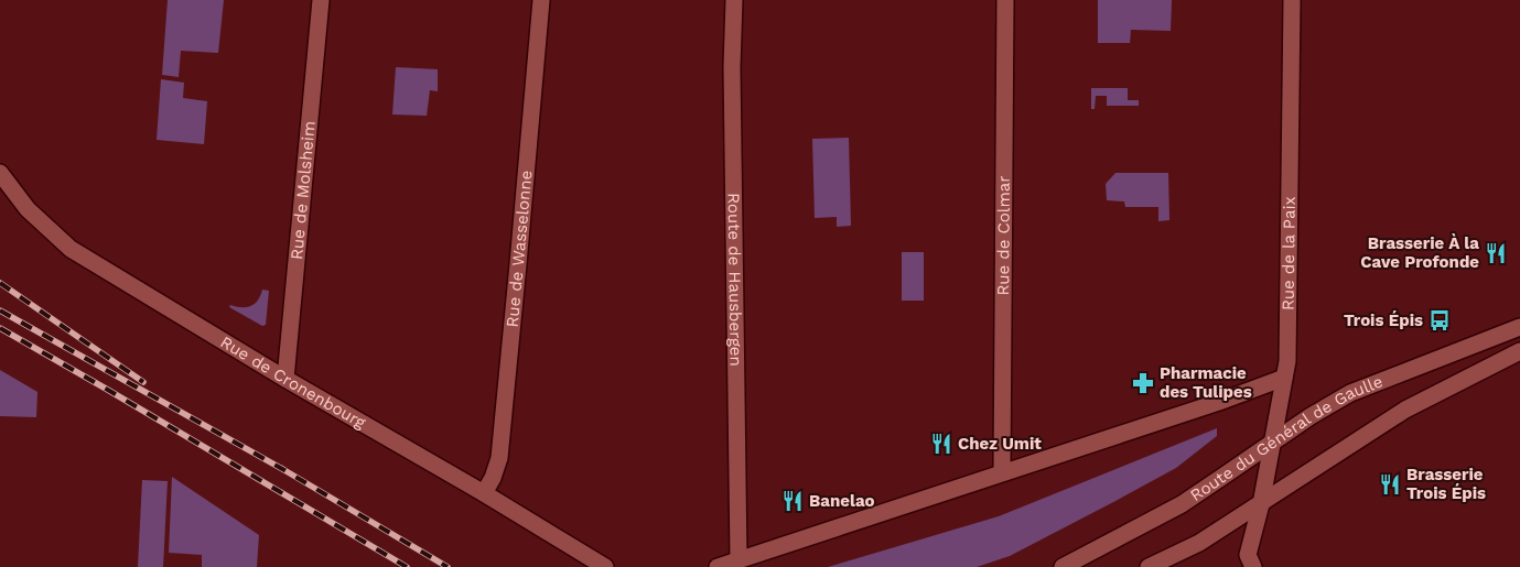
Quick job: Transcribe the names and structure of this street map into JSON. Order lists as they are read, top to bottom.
{
  "streets": {
    "street": [
      "Rue de Molsheim",
      "Rue de Colmar",
      "Rue de Wasselonne",
      "Rue de la Paix",
      "Route de Hausbergen",
      "Rue de Cronenbourg",
      "Route du Général de Gaulle"
    ]
  },
  "crossings": [
    ["Rue de Molsheim", "Rue de Cronenbourg"],
    ["Rue de Wasselonne", "Rue de Cronenbourg"],
    ["Rue de la Paix", "Route du Général de Gaulle"]
  ],
  "places": {
    "restaurant": [
      "Brasserie À la Cave Profonde",
      "Chez Umit",
      "Brasserie Trois Épis",
      "Banelao"
    ],
    "bus stop": ["Trois Épis"],
    "pharmacy": ["Pharmacie des Tulipes"]
  }
}
